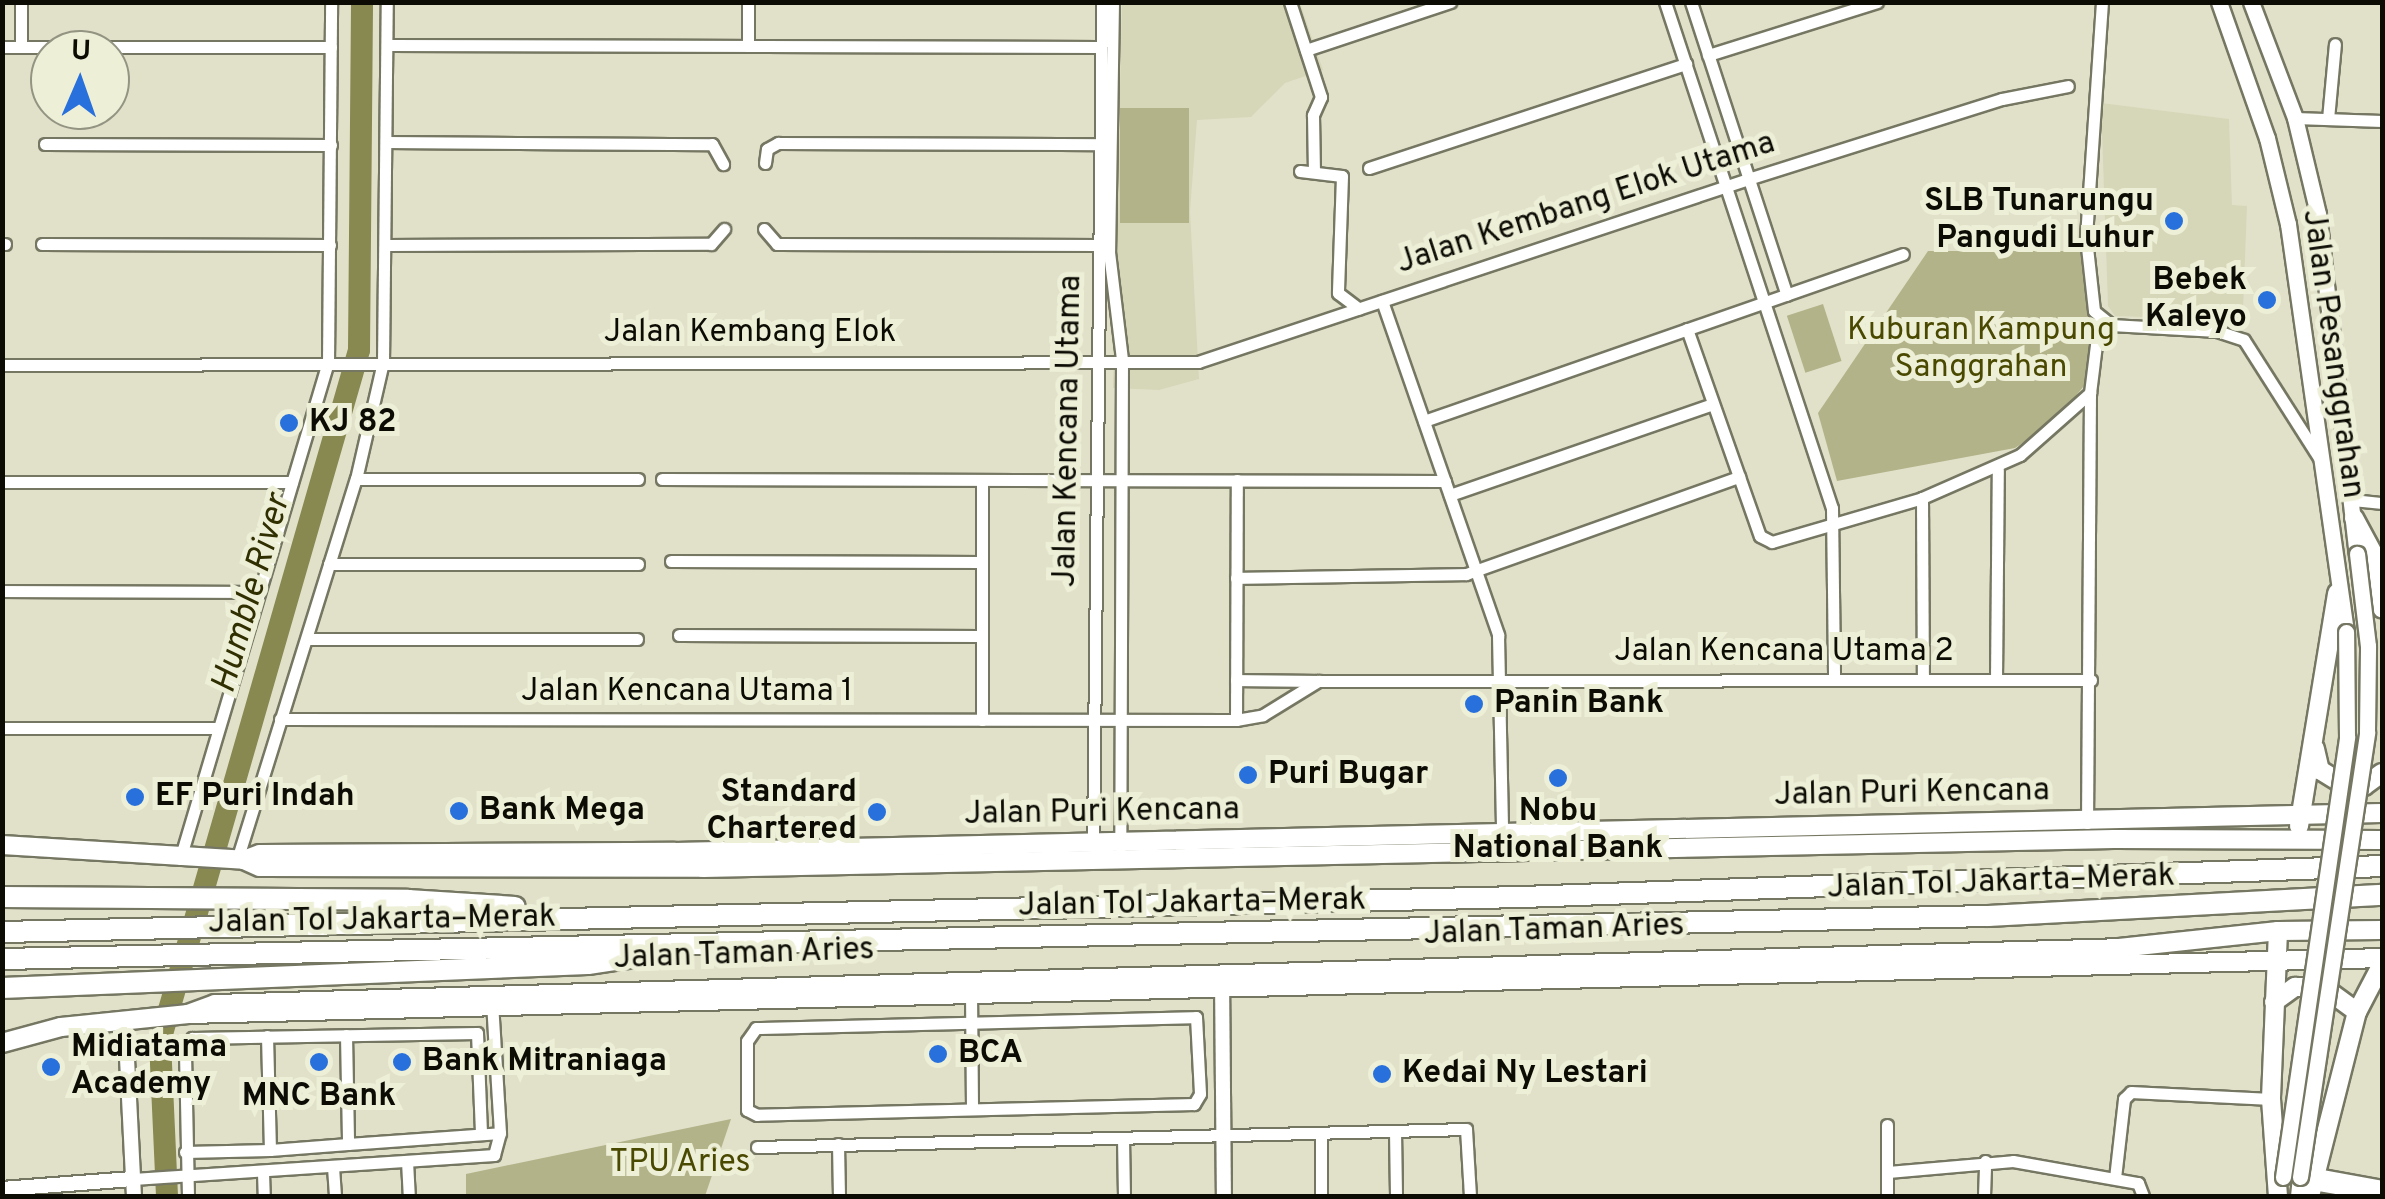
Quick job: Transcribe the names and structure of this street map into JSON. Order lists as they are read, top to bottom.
{
  "streets": {
    "highway": ["Jalan Tol Jakarta–Merak"],
    "main road": ["Jalan Pesanggrahan", "Jalan Puri Kencana", "Jalan Taman Aries"],
    "street": [
      "Jalan Kembang Elok Utama",
      "Jalan Kembang Elok",
      "Jalan Kencana Utama",
      "Jalan Kencana Utama 2",
      "Jalan Kencana Utama 1"
    ]
  },
  "crossings": [
    ["Jalan Kembang Elok Utama", "Jalan Kembang Elok"],
    ["Jalan Kembang Elok Utama", "Jalan Kencana Utama"],
    ["Jalan Kembang Elok", "Jalan Kencana Utama"],
    ["Jalan Kencana Utama", "Jalan Kencana Utama 1"],
    ["Jalan Kencana Utama", "Jalan Puri Kencana"]
  ],
  "water": ["Humble River"],
  "parks": ["Kuburan Kampung Sanggrahan", "TPU Aries"],
  "places": [
    "SLB Tunarungu Pangudi Luhur",
    "Bebek Kaleyo",
    "KJ 82",
    "Panin Bank",
    "Puri Bugar",
    "Nobu National Bank",
    "EF Puri Indah",
    "Bank Mega",
    "Standard Chartered",
    "BCA",
    "MNC Bank",
    "Bank Mitraniaga",
    "Midiatama Academy",
    "Kedai Ny Lestari"
  ],
  "north": "top"
}
